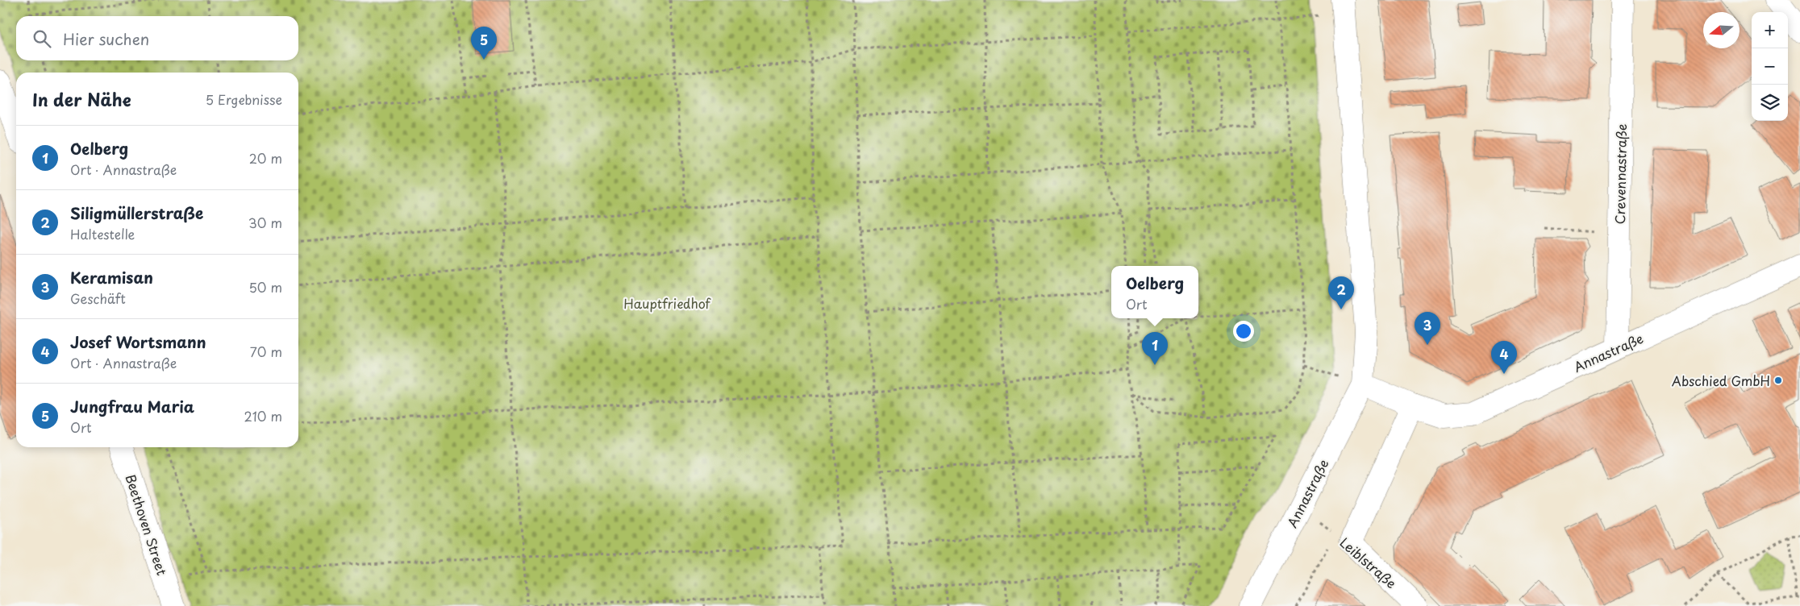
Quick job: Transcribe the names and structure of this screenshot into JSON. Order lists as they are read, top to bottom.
{
  "streets": {
    "street": [
      "Crevennastraße",
      "Annastraße",
      "Beethoven Street",
      "Leiblstraße"
    ]
  },
  "crossings": [
    ["Crevennastraße", "Annastraße"],
    ["Annastraße", "Leiblstraße"]
  ],
  "parks": ["Hauptfriedhof"],
  "places": ["Abschied GmbH"],
  "north": "left",
  "page": {
    "map_buttons": ["+", "−"],
    "search": "Hier suchen",
    "pins": [
      "5",
      "2",
      "3",
      "1",
      "4"
    ],
    "heading": ["In der Nähe", "5 Ergebnisse"],
    "list": [
      {
        "mark": "1",
        "name": "Oelberg",
        "note": "Ort · Annastraße",
        "value": "20 m"
      },
      {
        "mark": "2",
        "name": "Siligmüllerstraße",
        "note": "Haltestelle",
        "value": "30 m"
      },
      {
        "mark": "3",
        "name": "Keramisan",
        "note": "Geschäft",
        "value": "50 m"
      },
      {
        "mark": "4",
        "name": "Josef Wortsmann",
        "note": "Ort · Annastraße",
        "value": "70 m"
      },
      {
        "mark": "5",
        "name": "Jungfrau Maria",
        "note": "Ort",
        "value": "210 m"
      }
    ],
    "popup": ["Oelberg", "Ort"]
  }
}
